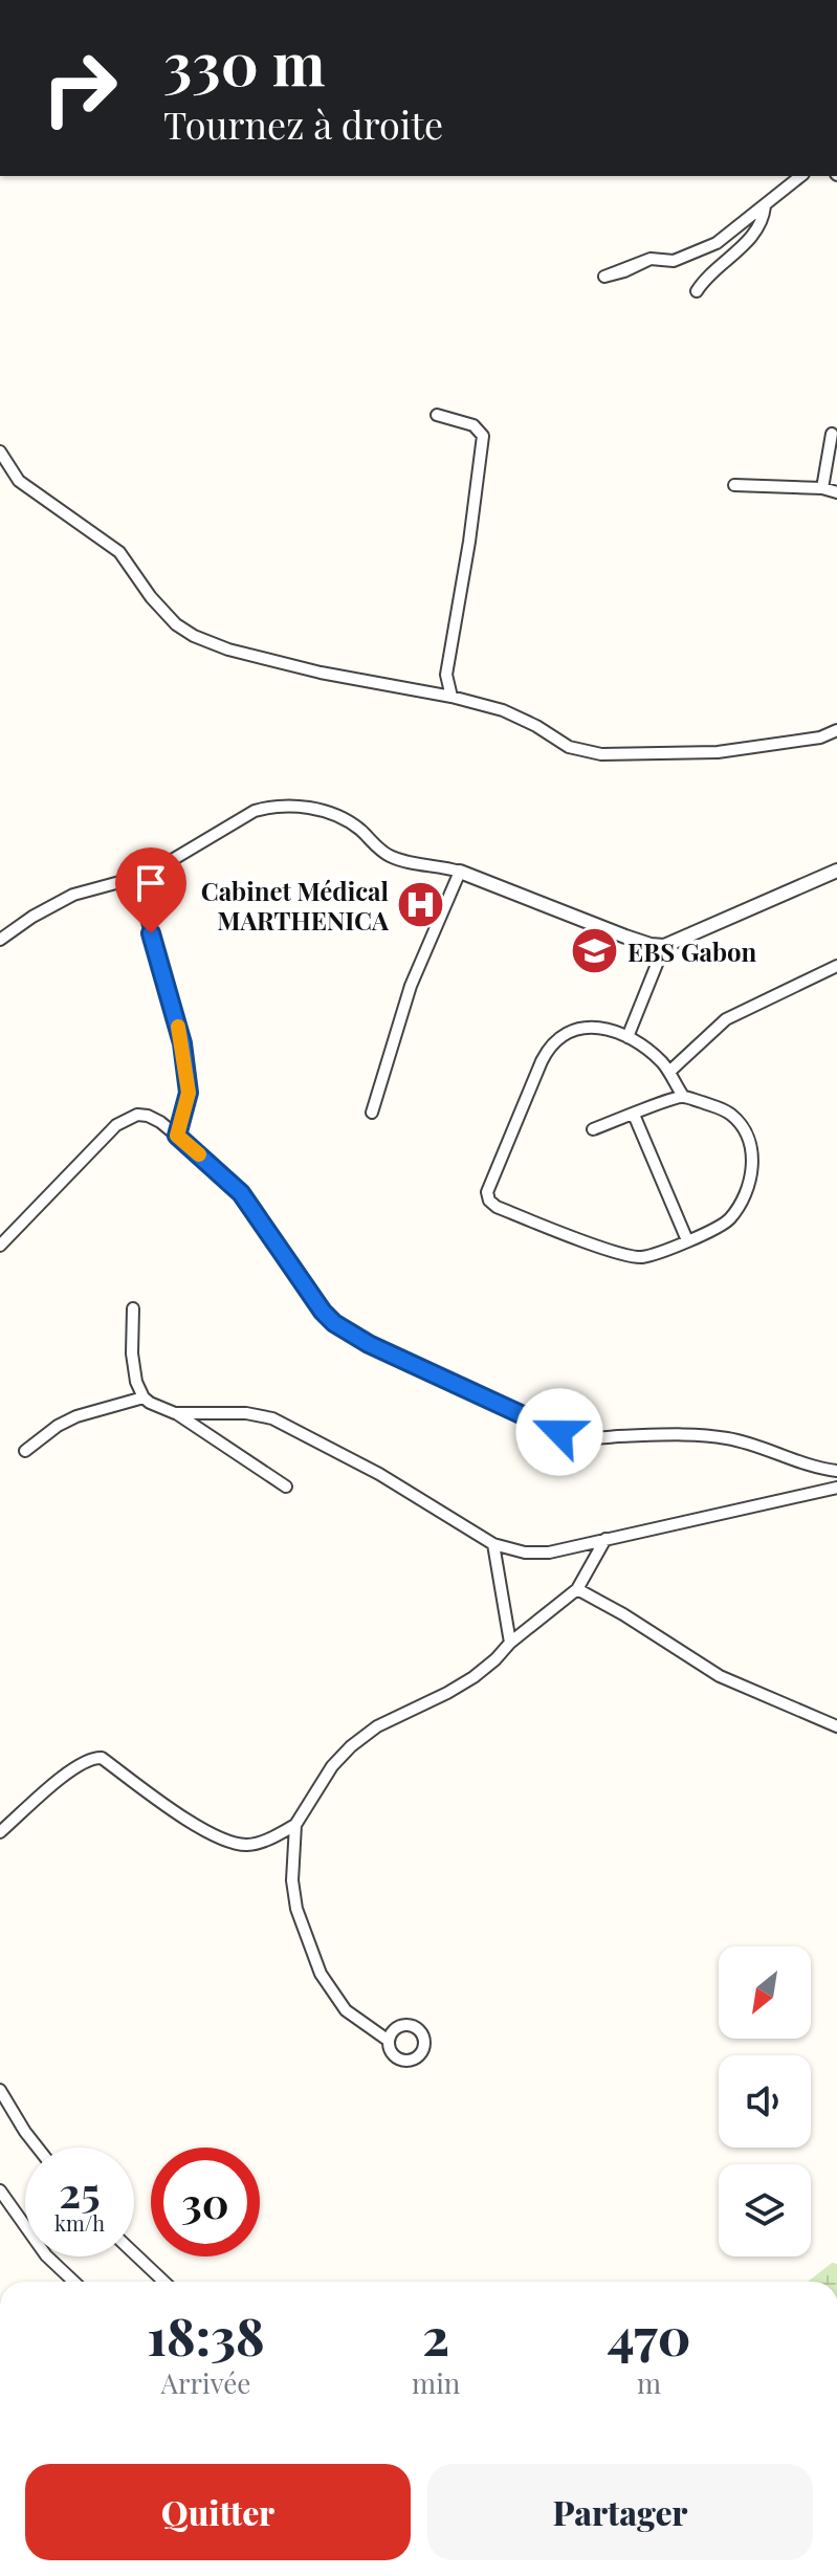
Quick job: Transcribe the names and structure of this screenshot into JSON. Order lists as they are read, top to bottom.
{
  "places": {
    "hospital": ["Cabinet Médical MARTHENICA"],
    "school or university": ["EBS Gabon"]
  },
  "north": "bottom left",
  "page": {
    "turn": ["330 m", "Tournez à droite"],
    "speed": "25 km/h",
    "limit": "30",
    "eta": [
      "18:38",
      "Arrivée",
      "2",
      "min",
      "470",
      "m"
    ],
    "buttons": ["Quitter", "Partager"]
  }
}
